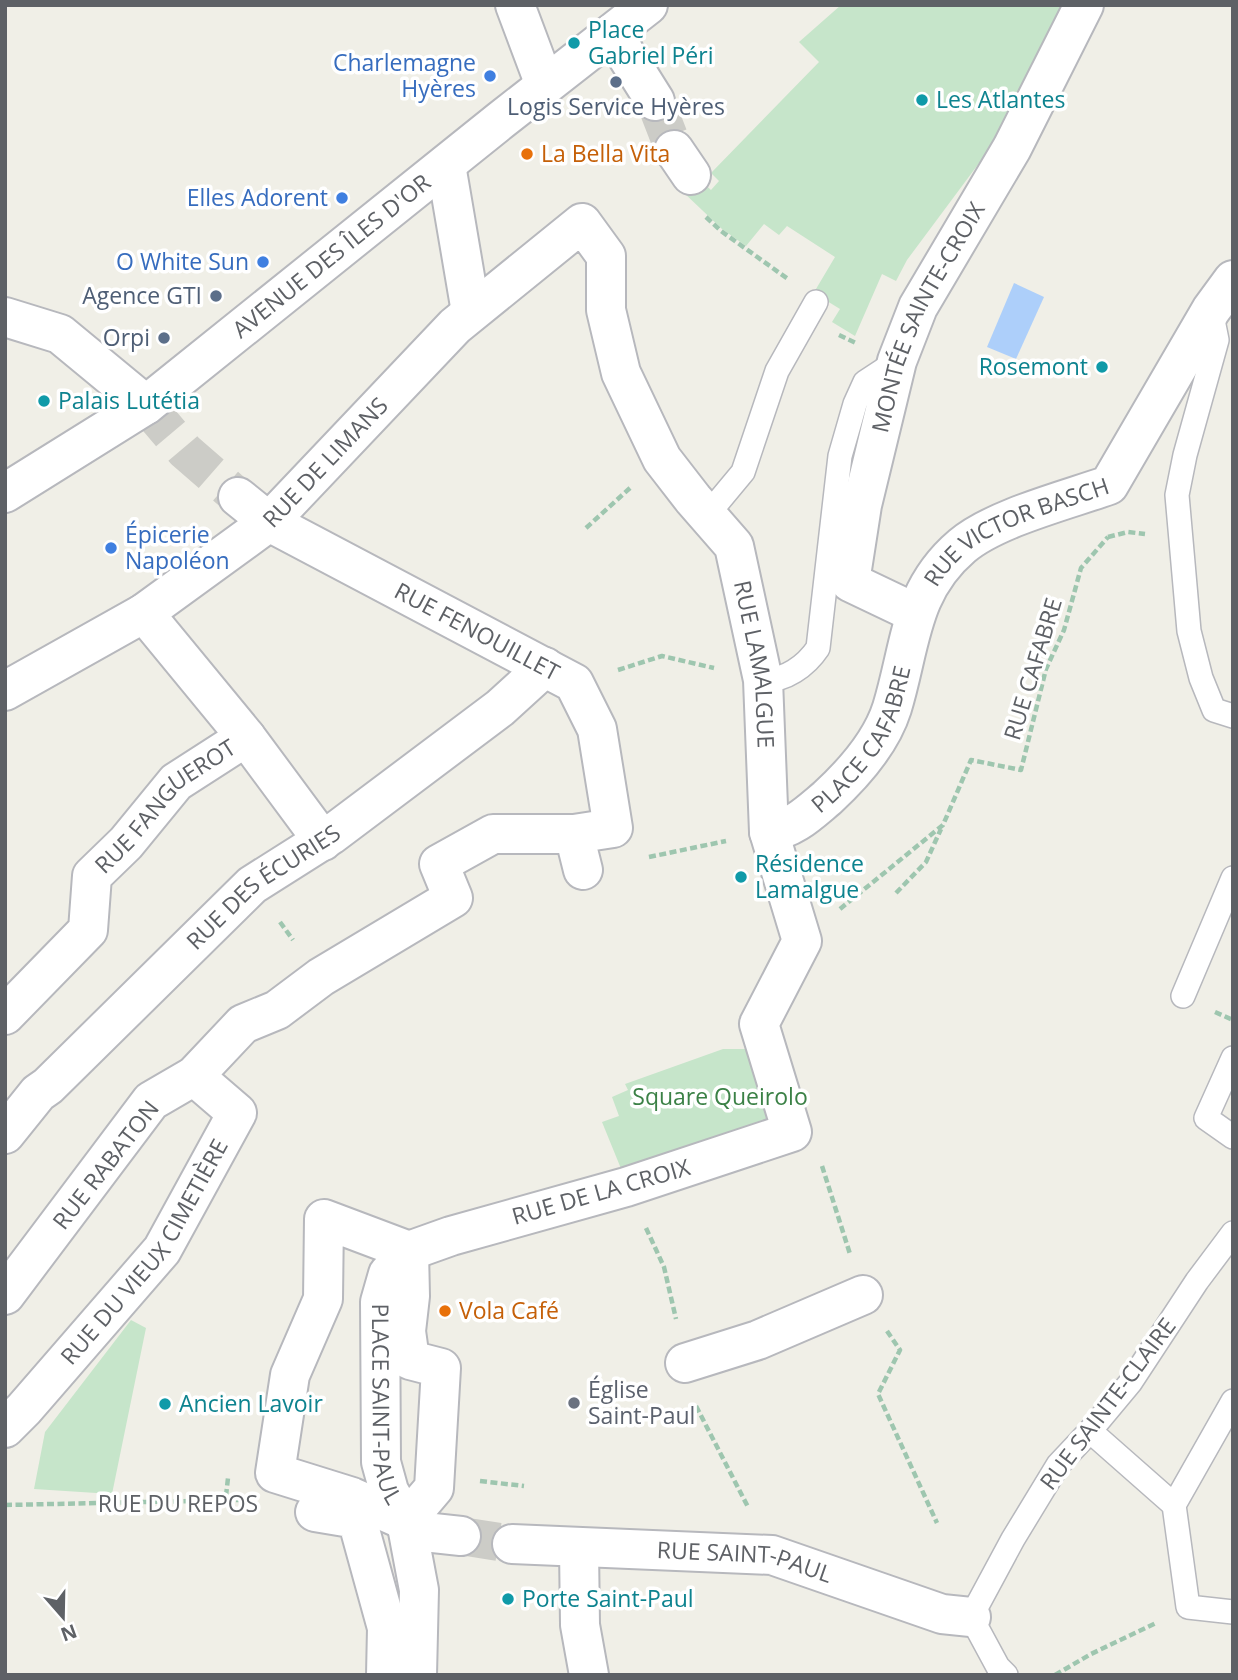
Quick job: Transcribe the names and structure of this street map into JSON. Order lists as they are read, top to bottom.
{
  "streets": {
    "street": [
      "AVENUE DES ÎLES D'OR",
      "MONTÉE SAINTE-CROIX",
      "RUE DE LIMANS",
      "RUE VICTOR BASCH",
      "RUE FENOUILLET",
      "RUE LAMALGUE",
      "PLACE CAFABRE",
      "RUE FANGUEROT",
      "RUE DES ÉCURIES",
      "RUE RABATON",
      "RUE DE LA CROIX",
      "RUE DU VIEUX CIMETIÈRE",
      "PLACE SAINT-PAUL",
      "RUE SAINT-PAUL"
    ],
    "lane": ["RUE SAINTE-CLAIRE"],
    "path": ["RUE CAFABRE", "RUE DU REPOS"]
  },
  "crossings": [
    ["MONTÉE SAINTE-CROIX", "RUE VICTOR BASCH"],
    ["MONTÉE SAINTE-CROIX", "PLACE CAFABRE"],
    ["RUE DE LIMANS", "RUE FENOUILLET"],
    ["RUE DE LIMANS", "RUE LAMALGUE"],
    ["RUE VICTOR BASCH", "PLACE CAFABRE"],
    ["RUE FENOUILLET", "RUE DES ÉCURIES"],
    ["RUE FENOUILLET", "RUE RABATON"],
    ["RUE LAMALGUE", "RUE CAFABRE"],
    ["RUE LAMALGUE", "PLACE CAFABRE"],
    ["RUE LAMALGUE", "RUE DE LA CROIX"],
    ["RUE CAFABRE", "RUE DE LA CROIX"],
    ["RUE RABATON", "RUE DU VIEUX CIMETIÈRE"],
    ["RUE DE LA CROIX", "PLACE SAINT-PAUL"],
    ["RUE SAINTE-CLAIRE", "RUE SAINT-PAUL"]
  ],
  "parks": ["Square Queirolo"],
  "places": [
    "Place Gabriel Péri",
    "Charlemagne Hyères",
    "Logis Service Hyères",
    "Les Atlantes",
    "La Bella Vita",
    "Elles Adorent",
    "O White Sun",
    "Agence GTI",
    "Orpi",
    "Rosemont",
    "Palais Lutétia",
    "Épicerie Napoléon",
    "Résidence Lamalgue",
    "Vola Café",
    "Église Saint-Paul",
    "Ancien Lavoir",
    "Porte Saint-Paul"
  ],
  "north": "bottom"
}
